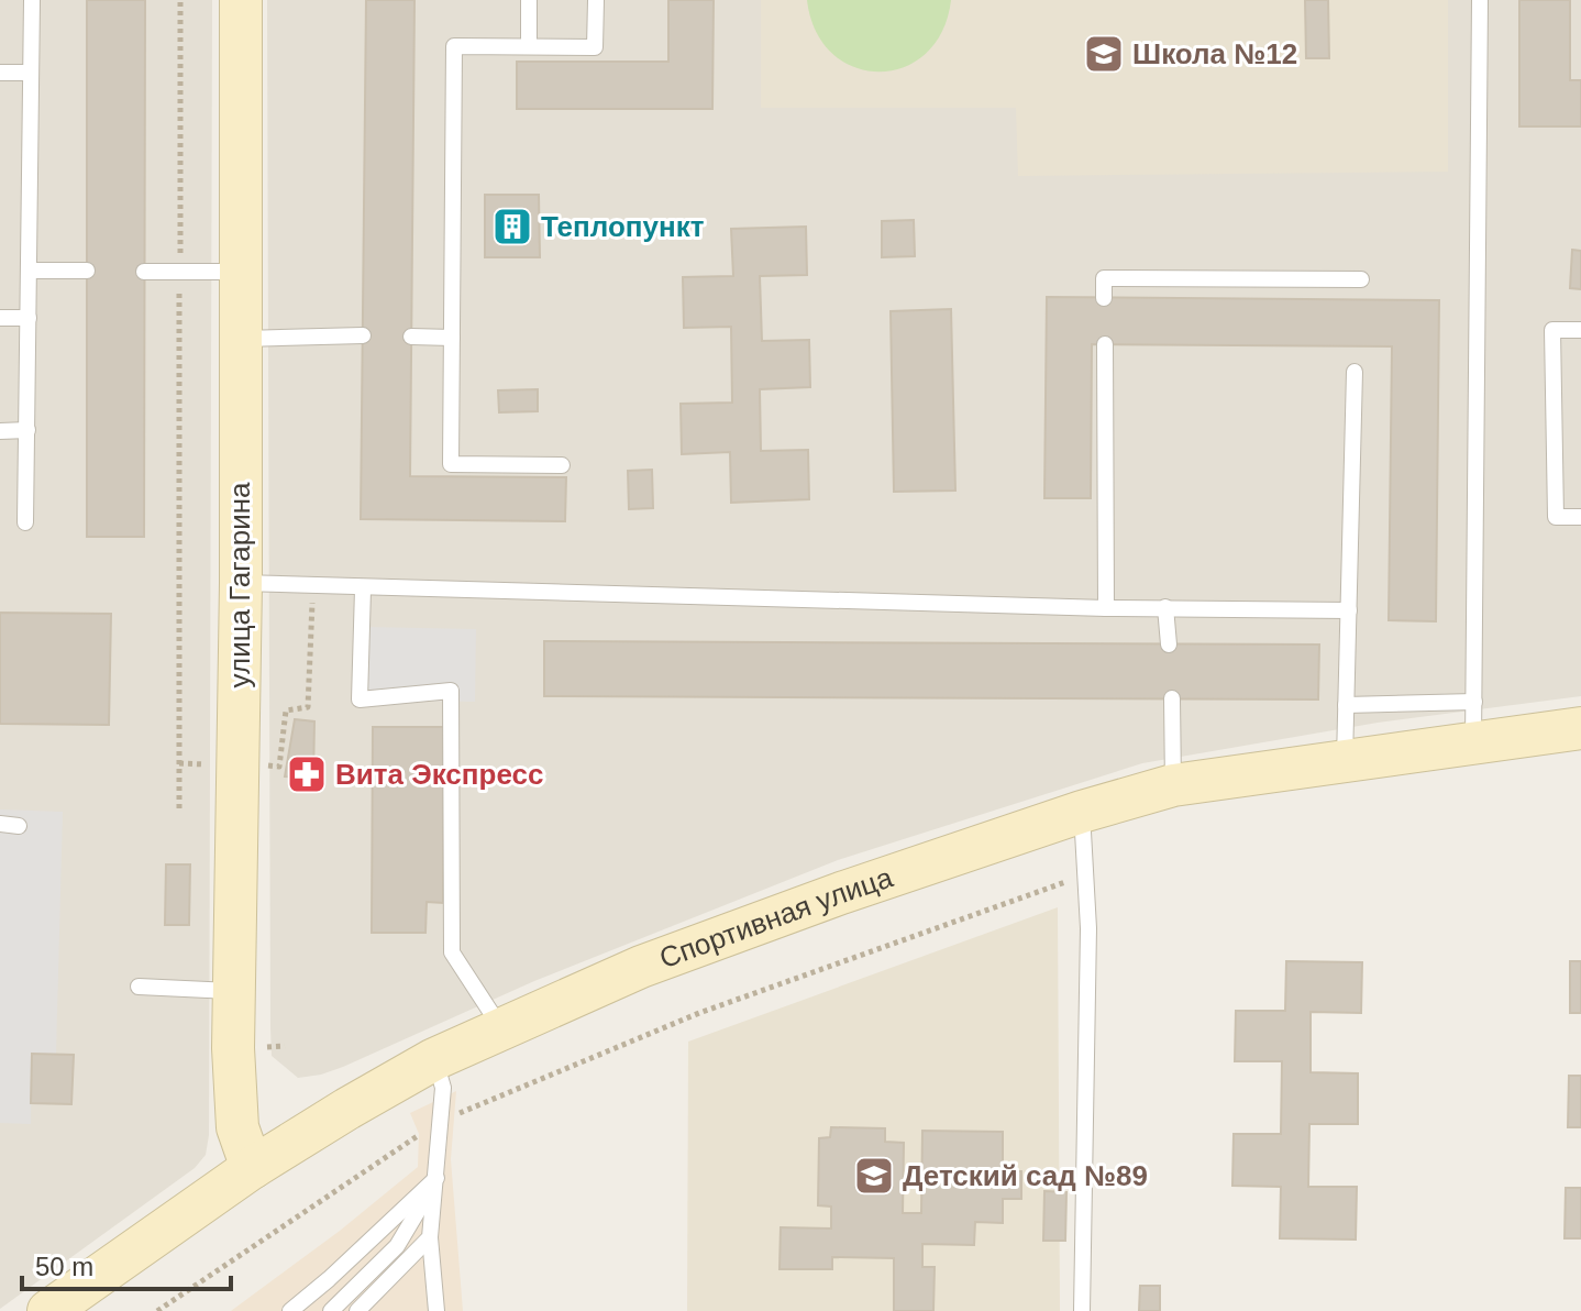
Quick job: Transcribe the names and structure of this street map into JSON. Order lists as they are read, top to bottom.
{
  "streets": {
    "street": ["улица Гагарина", "Спортивная улица"]
  },
  "crossings": [
    ["улица Гагарина", "Спортивная улица"]
  ],
  "places": {
    "school or university": ["Школа №12", "Детский сад №89"],
    "building": ["Теплопункт"],
    "pharmacy": ["Вита Экспресс"]
  },
  "scale_bar": "50 m"
}
